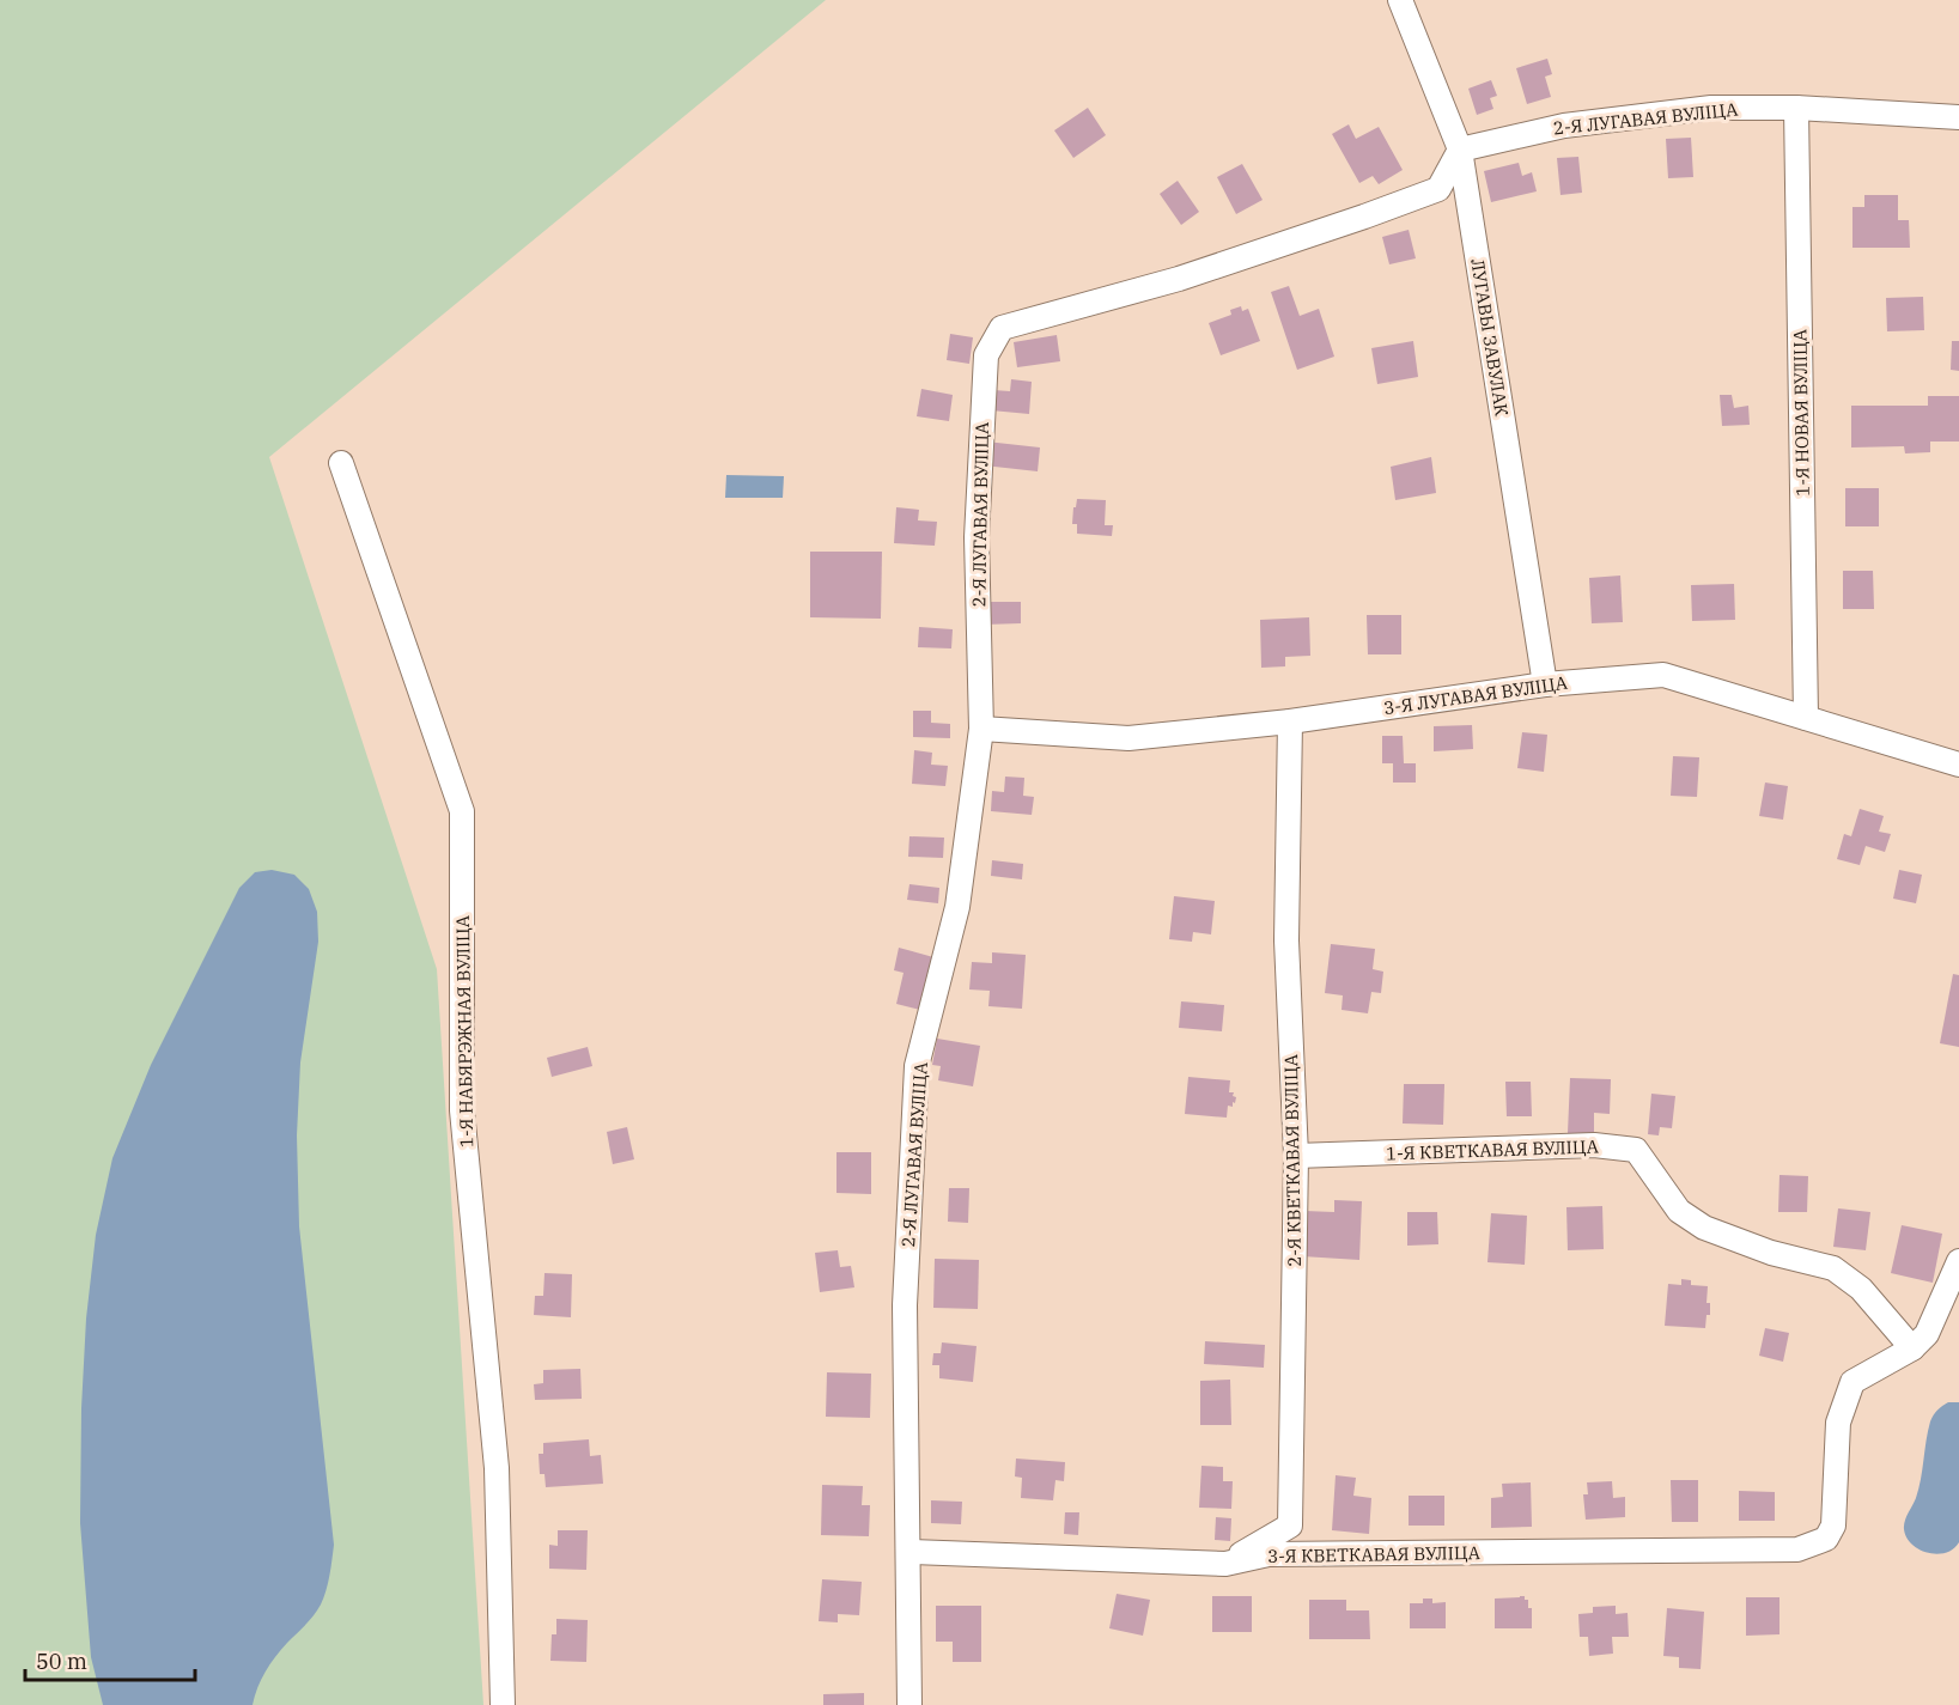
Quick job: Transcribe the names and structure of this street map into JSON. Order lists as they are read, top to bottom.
{
  "streets": {
    "street": [
      "2-Я ЛУГАВАЯ ВУЛІЦА",
      "ЛУГАВЫ ЗАВУЛАК",
      "1-Я НОВАЯ ВУЛІЦА",
      "3-Я ЛУГАВАЯ ВУЛІЦА",
      "1-Я НАБЯРЭЖНАЯ ВУЛІЦА",
      "1-Я КВЕТКАВАЯ ВУЛІЦА",
      "2-Я КВЕТКАВАЯ ВУЛІЦА",
      "3-Я КВЕТКАВАЯ ВУЛІЦА"
    ]
  },
  "crossings": [
    ["2-Я ЛУГАВАЯ ВУЛІЦА", "ЛУГАВЫ ЗАВУЛАК"],
    ["2-Я ЛУГАВАЯ ВУЛІЦА", "1-Я НОВАЯ ВУЛІЦА"],
    ["2-Я ЛУГАВАЯ ВУЛІЦА", "3-Я ЛУГАВАЯ ВУЛІЦА"],
    ["2-Я ЛУГАВАЯ ВУЛІЦА", "3-Я КВЕТКАВАЯ ВУЛІЦА"],
    ["ЛУГАВЫ ЗАВУЛАК", "3-Я ЛУГАВАЯ ВУЛІЦА"],
    ["1-Я НОВАЯ ВУЛІЦА", "3-Я ЛУГАВАЯ ВУЛІЦА"],
    ["3-Я ЛУГАВАЯ ВУЛІЦА", "2-Я КВЕТКАВАЯ ВУЛІЦА"],
    ["1-Я КВЕТКАВАЯ ВУЛІЦА", "2-Я КВЕТКАВАЯ ВУЛІЦА"],
    ["1-Я КВЕТКАВАЯ ВУЛІЦА", "3-Я КВЕТКАВАЯ ВУЛІЦА"],
    ["2-Я КВЕТКАВАЯ ВУЛІЦА", "3-Я КВЕТКАВАЯ ВУЛІЦА"]
  ],
  "scale_bar": "50 m"
}
